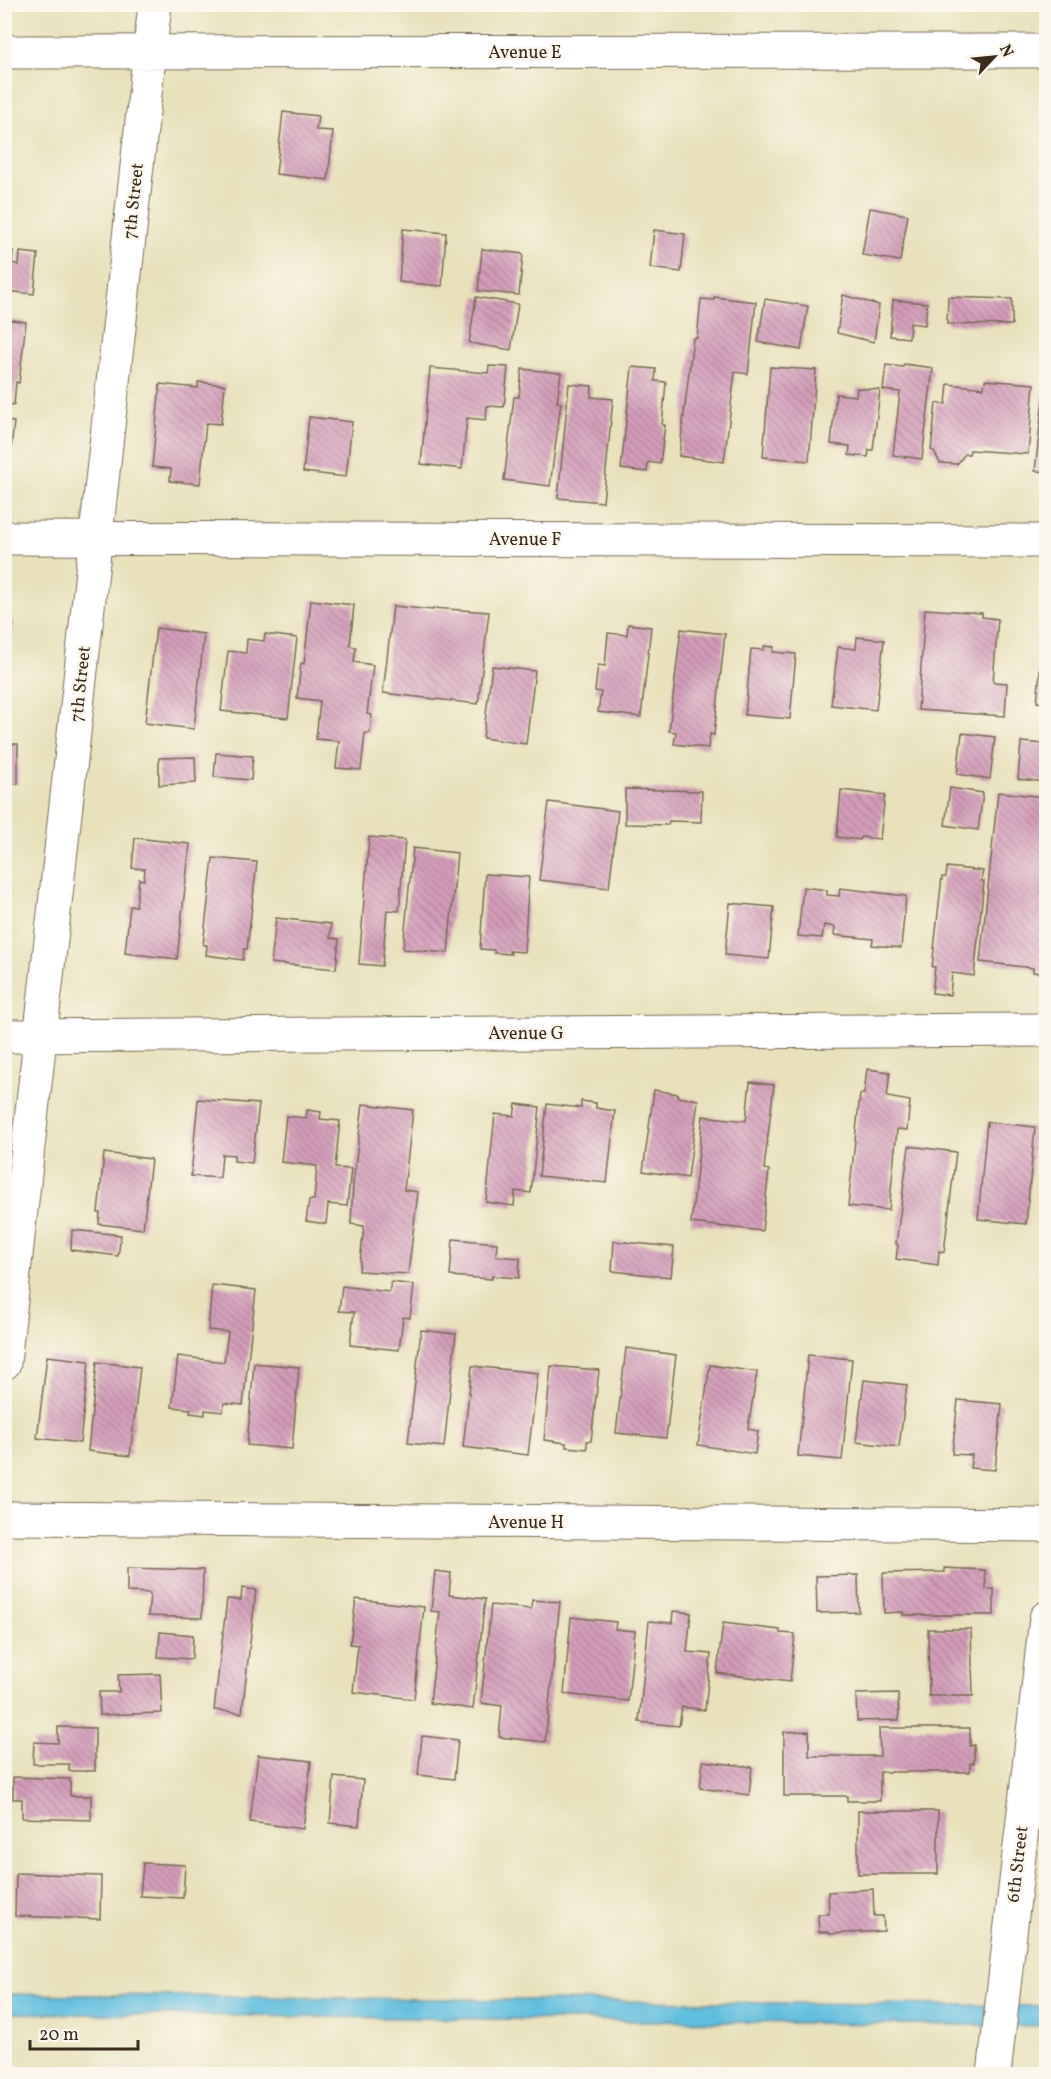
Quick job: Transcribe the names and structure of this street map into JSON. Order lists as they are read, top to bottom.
{
  "streets": {
    "street": [
      "Avenue E",
      "7th Street",
      "Avenue F",
      "Avenue G",
      "Avenue H",
      "6th Street"
    ]
  },
  "crossings": [
    ["Avenue E", "7th Street"],
    ["7th Street", "Avenue F"],
    ["7th Street", "Avenue G"]
  ],
  "scale_bar": "20 m",
  "north": "top right"
}
